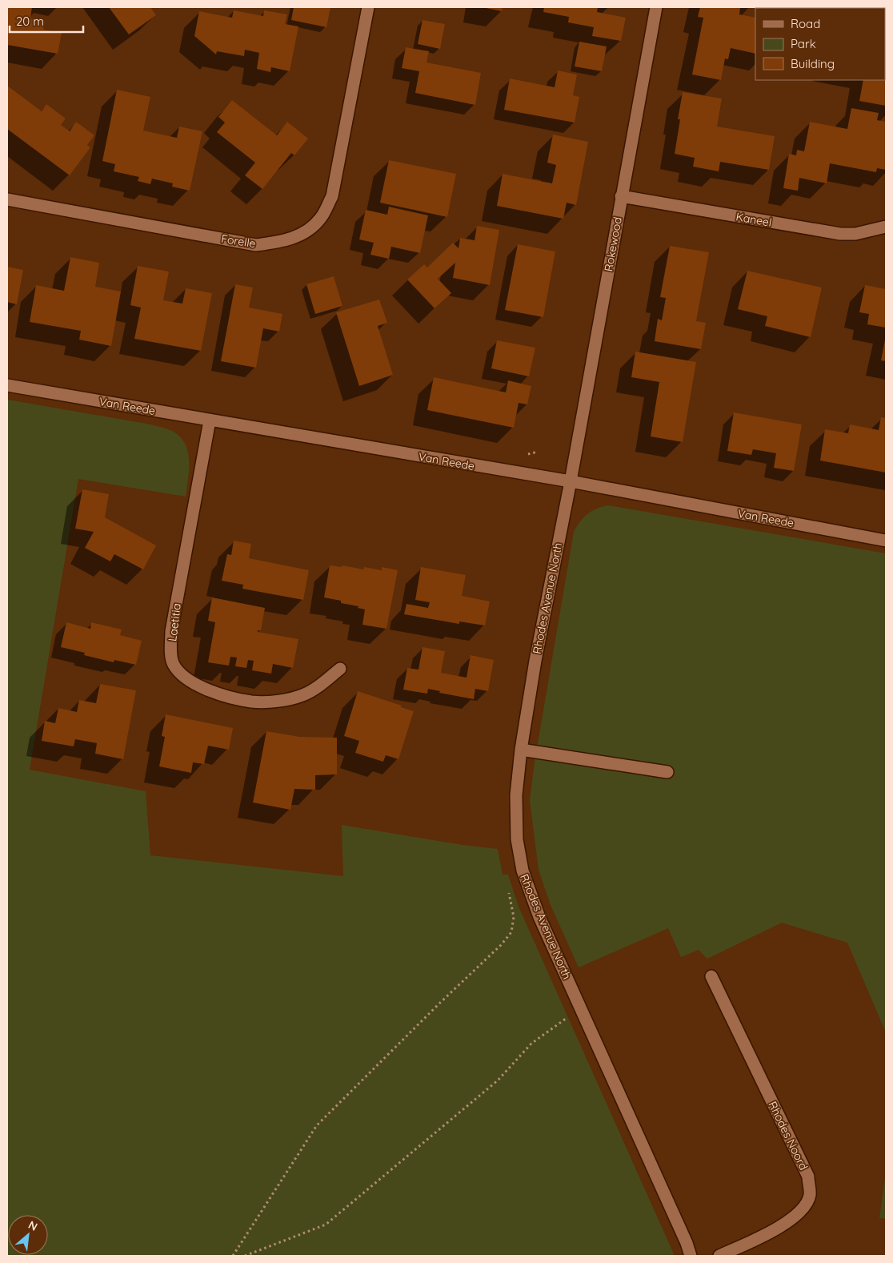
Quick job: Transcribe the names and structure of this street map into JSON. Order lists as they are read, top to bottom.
{
  "streets": {
    "street": [
      "Kaneel",
      "Forelle",
      "Rokewood",
      "Van Reede",
      "Rhodes Avenue North",
      "Laetitia",
      "Rhodes Noord"
    ]
  },
  "crossings": [
    ["Kaneel", "Rokewood"],
    ["Rokewood", "Van Reede"],
    ["Rokewood", "Rhodes Avenue North"],
    ["Van Reede", "Rhodes Avenue North"],
    ["Van Reede", "Laetitia"]
  ],
  "legend": ["Road", "Park", "Building"],
  "scale_bar": "20 m",
  "north": "top right"
}
